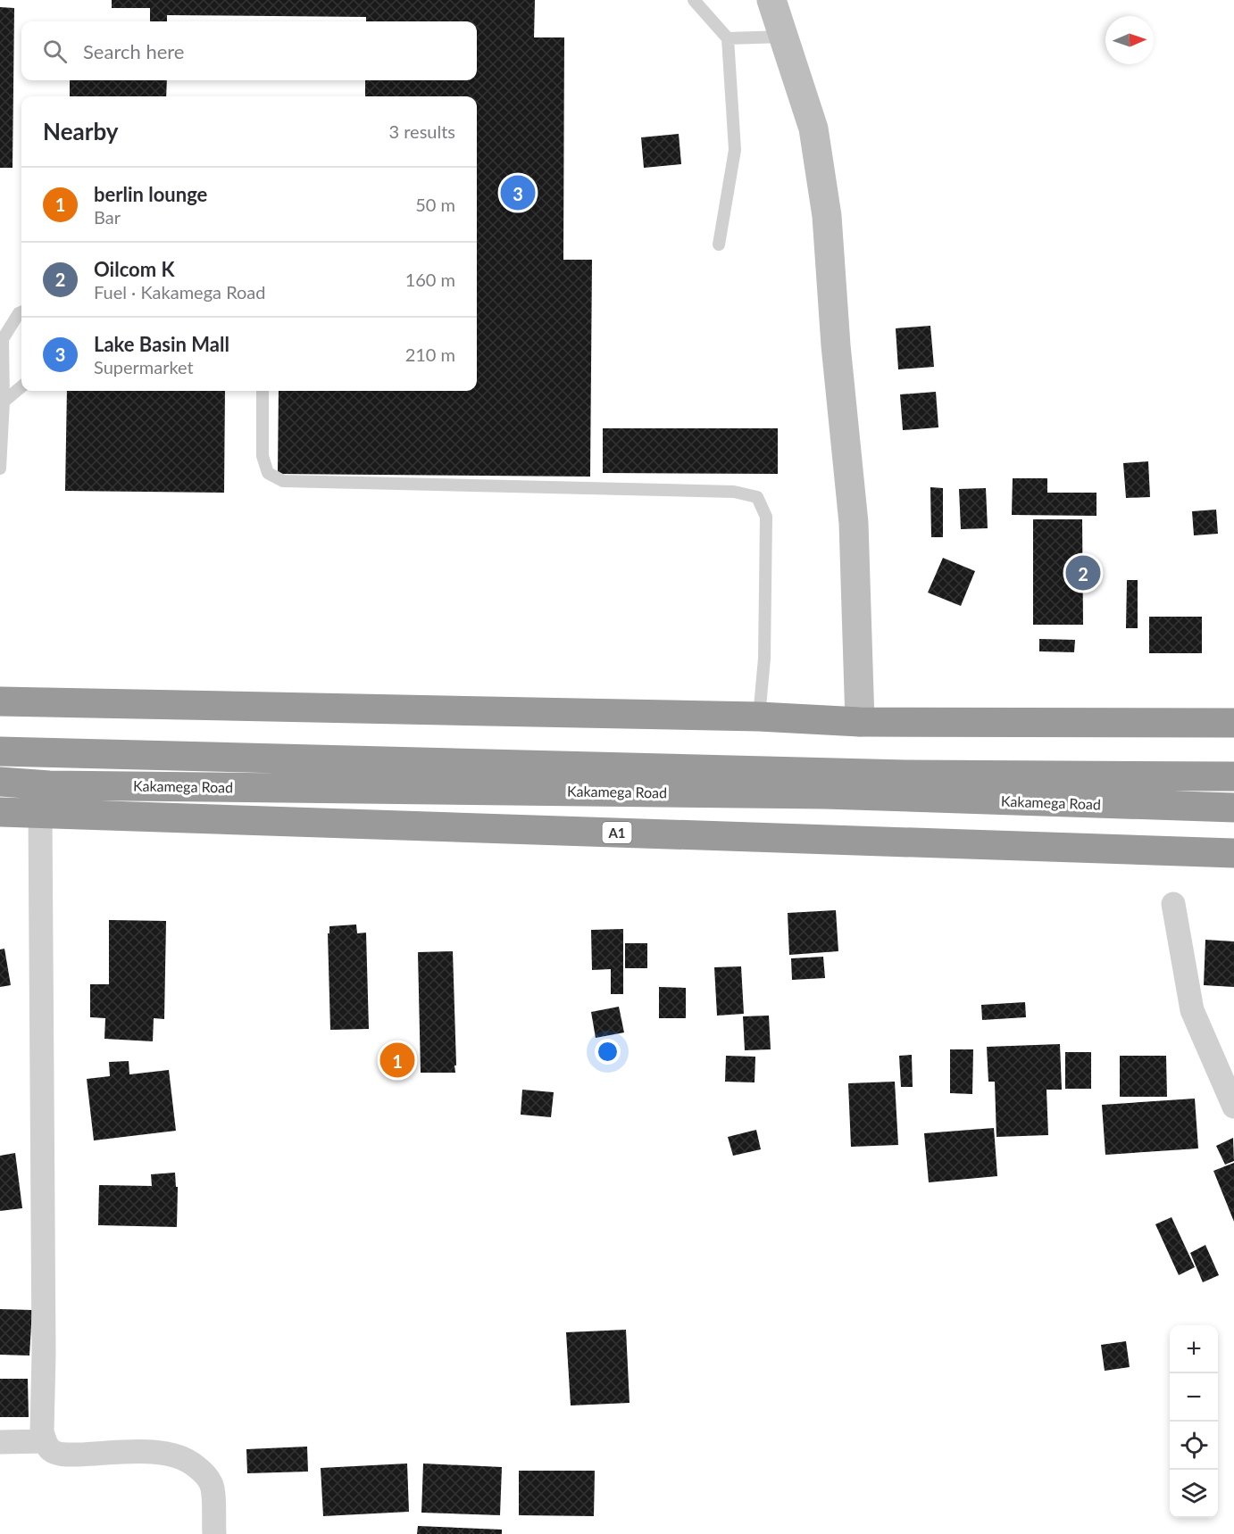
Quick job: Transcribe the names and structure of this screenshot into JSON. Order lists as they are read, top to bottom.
{
  "streets": {
    "highway": ["Kakamega Road", "A1"]
  },
  "north": "right",
  "page": {
    "search": "Search here",
    "heading": ["Nearby", "3 results"],
    "list": [
      {
        "mark": "1",
        "name": "berlin lounge",
        "note": "Bar",
        "value": "50 m"
      },
      {
        "mark": "2",
        "name": "Oilcom K",
        "note": "Fuel · Kakamega Road",
        "value": "160 m"
      },
      {
        "mark": "3",
        "name": "Lake Basin Mall",
        "note": "Supermarket",
        "value": "210 m"
      }
    ],
    "pins": ["3", "2", "1"],
    "map_buttons": ["+", "−"]
  }
}
